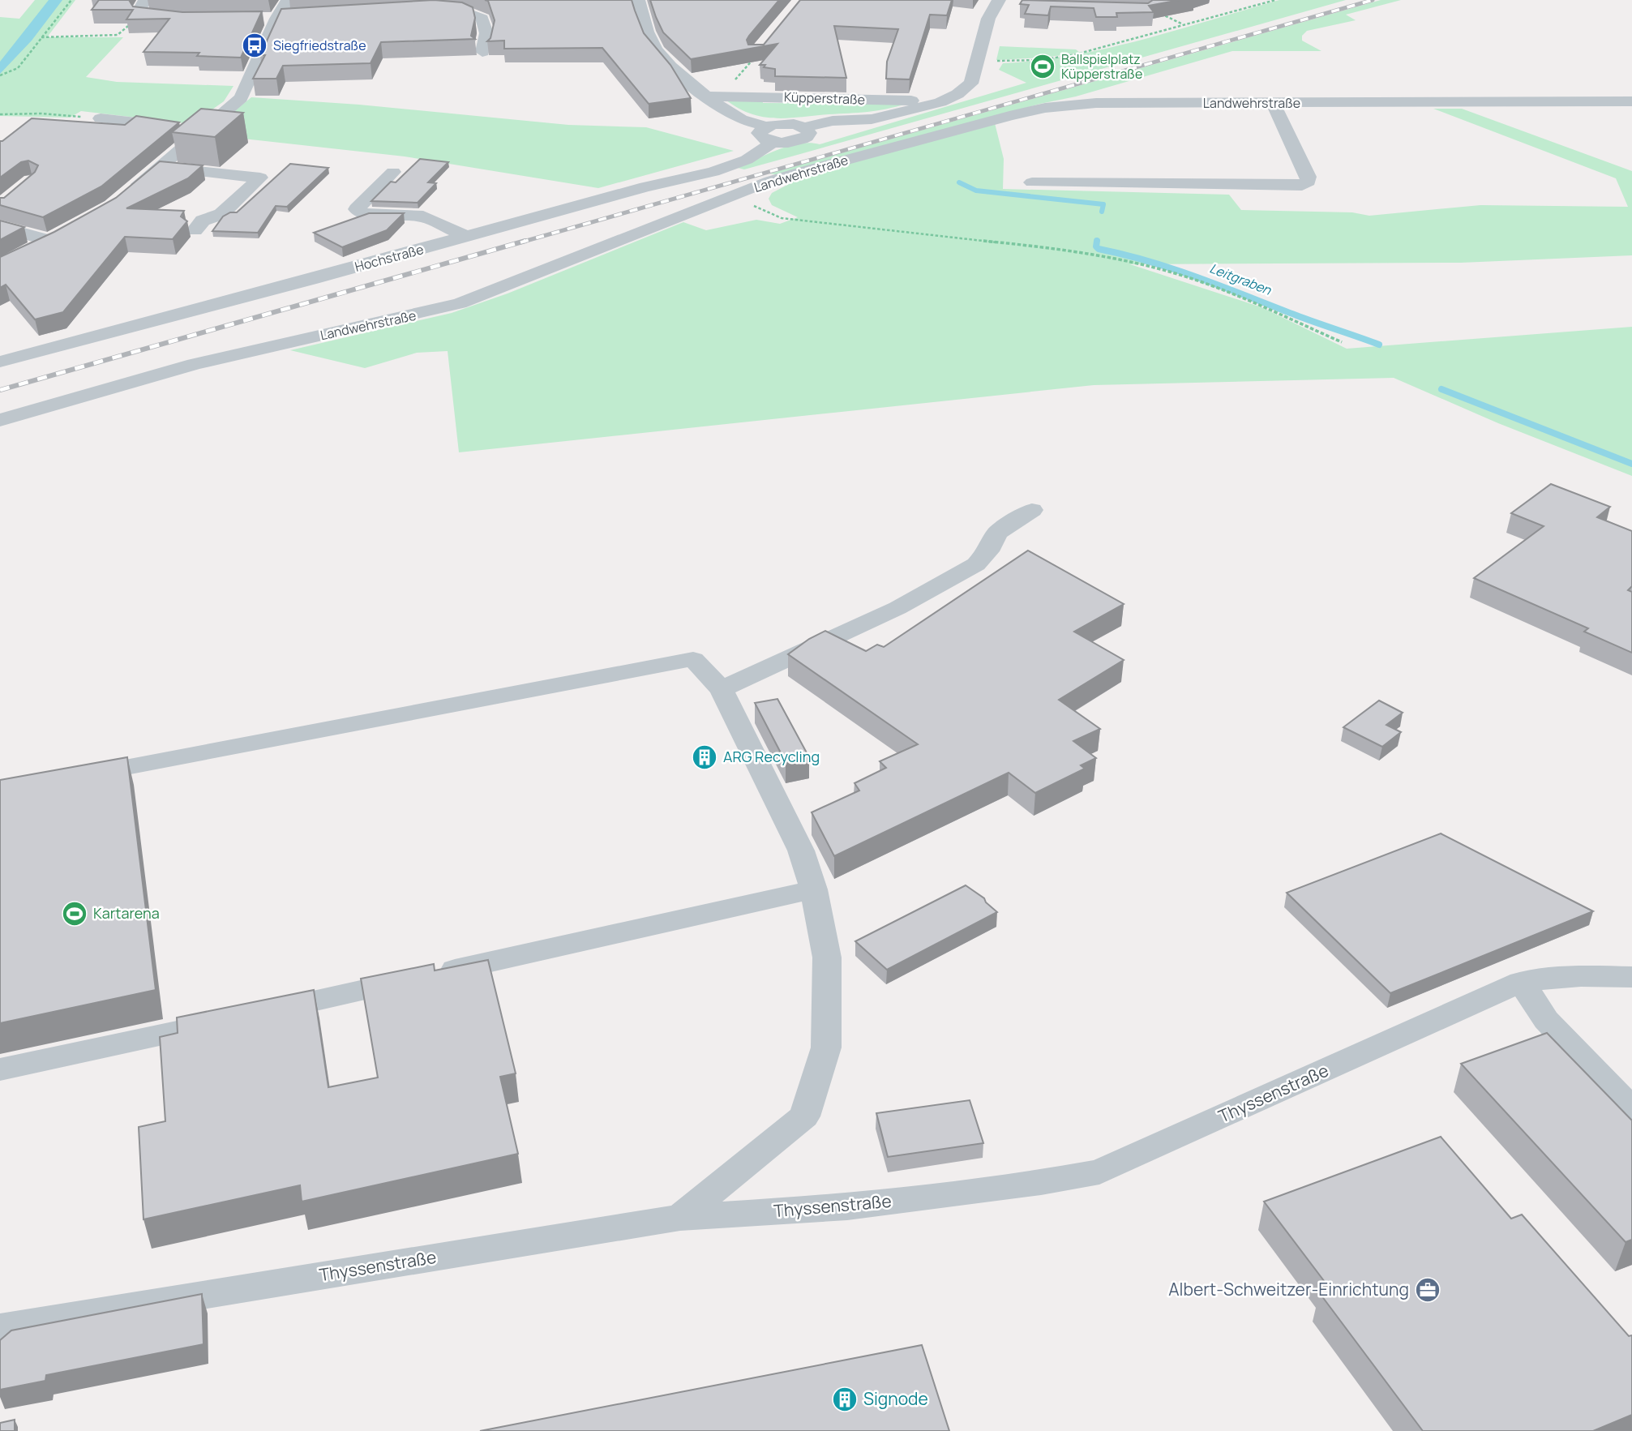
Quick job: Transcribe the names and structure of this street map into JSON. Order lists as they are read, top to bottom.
{
  "streets": {
    "street": [
      "Küpperstraße",
      "Landwehrstraße",
      "Hochstraße",
      "Thyssenstraße"
    ]
  },
  "crossings": [
    ["Küpperstraße", "Hochstraße"]
  ],
  "water": ["Leitgraben"],
  "places": {
    "bus stop": ["Siegfriedstraße"],
    "sports": ["Ballspielplatz Küpperstraße", "Kartarena"],
    "building": ["ARG Recycling", "Signode"],
    "office": ["Albert-Schweitzer-Einrichtung"]
  }
}
